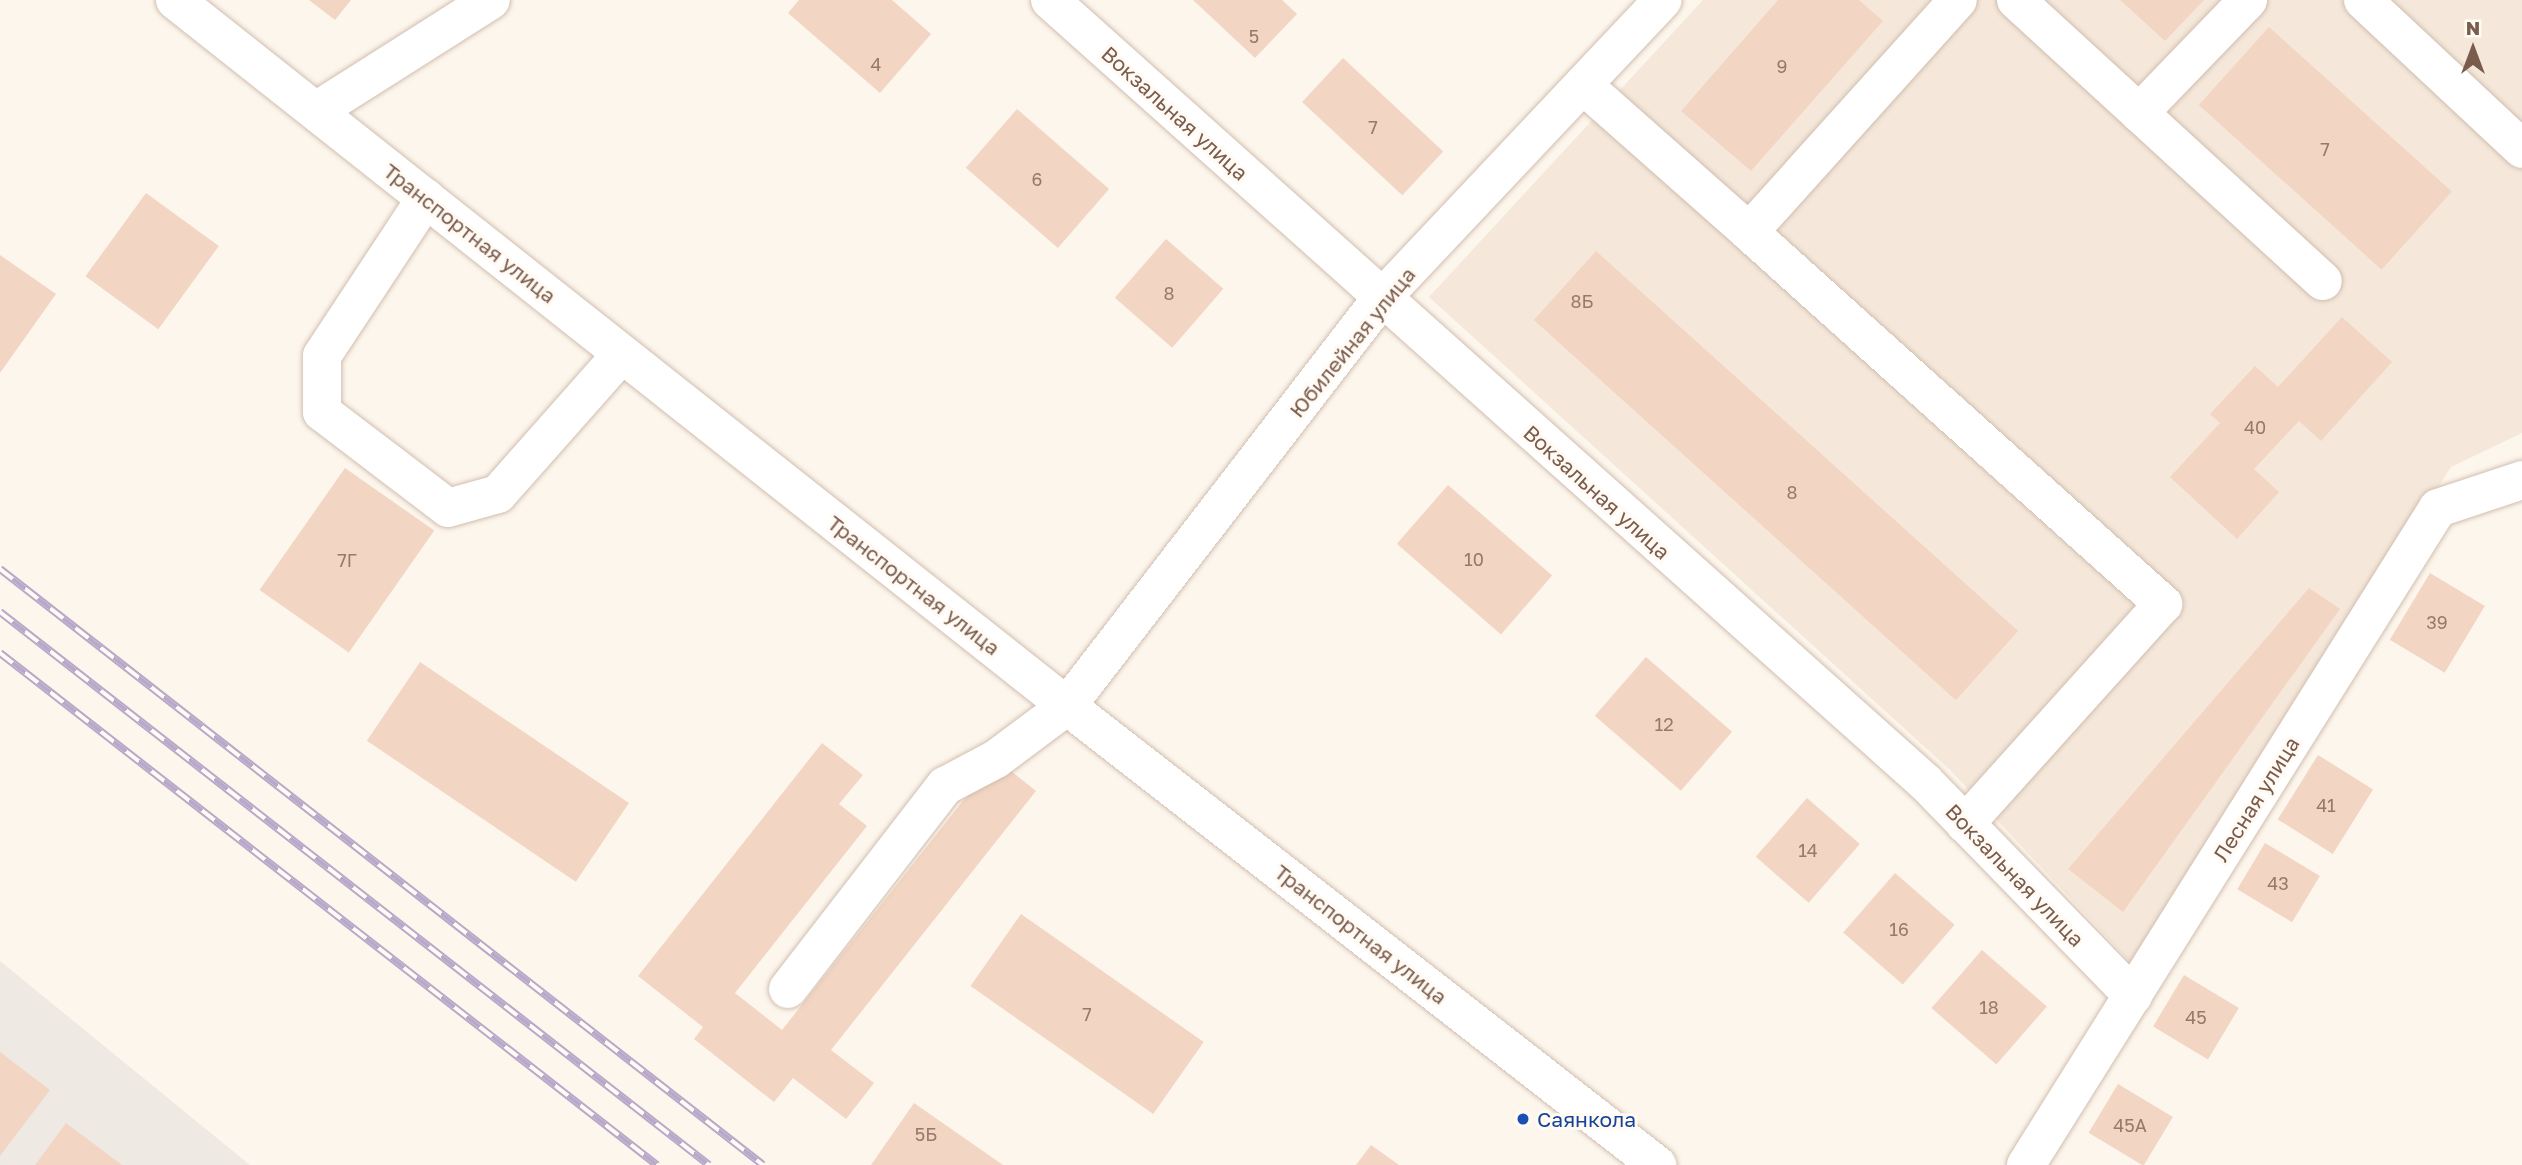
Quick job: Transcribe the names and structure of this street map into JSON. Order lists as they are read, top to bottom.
{
  "streets": {
    "street": [
      "Вокзальная улица",
      "Транспортная улица",
      "Юбилейная улица",
      "Лесная улица"
    ]
  },
  "crossings": [
    ["Вокзальная улица", "Юбилейная улица"],
    ["Вокзальная улица", "Лесная улица"],
    ["Транспортная улица", "Юбилейная улица"]
  ],
  "places": ["Саянкола"],
  "house_numbers": [
    "5",
    "4",
    "9",
    "7",
    "7",
    "6",
    "8",
    "8Б",
    "40",
    "8",
    "10",
    "7Г",
    "39",
    "12",
    "41",
    "14",
    "43",
    "16",
    "18",
    "7",
    "45",
    "45А",
    "5Б"
  ],
  "north": "top"
}
